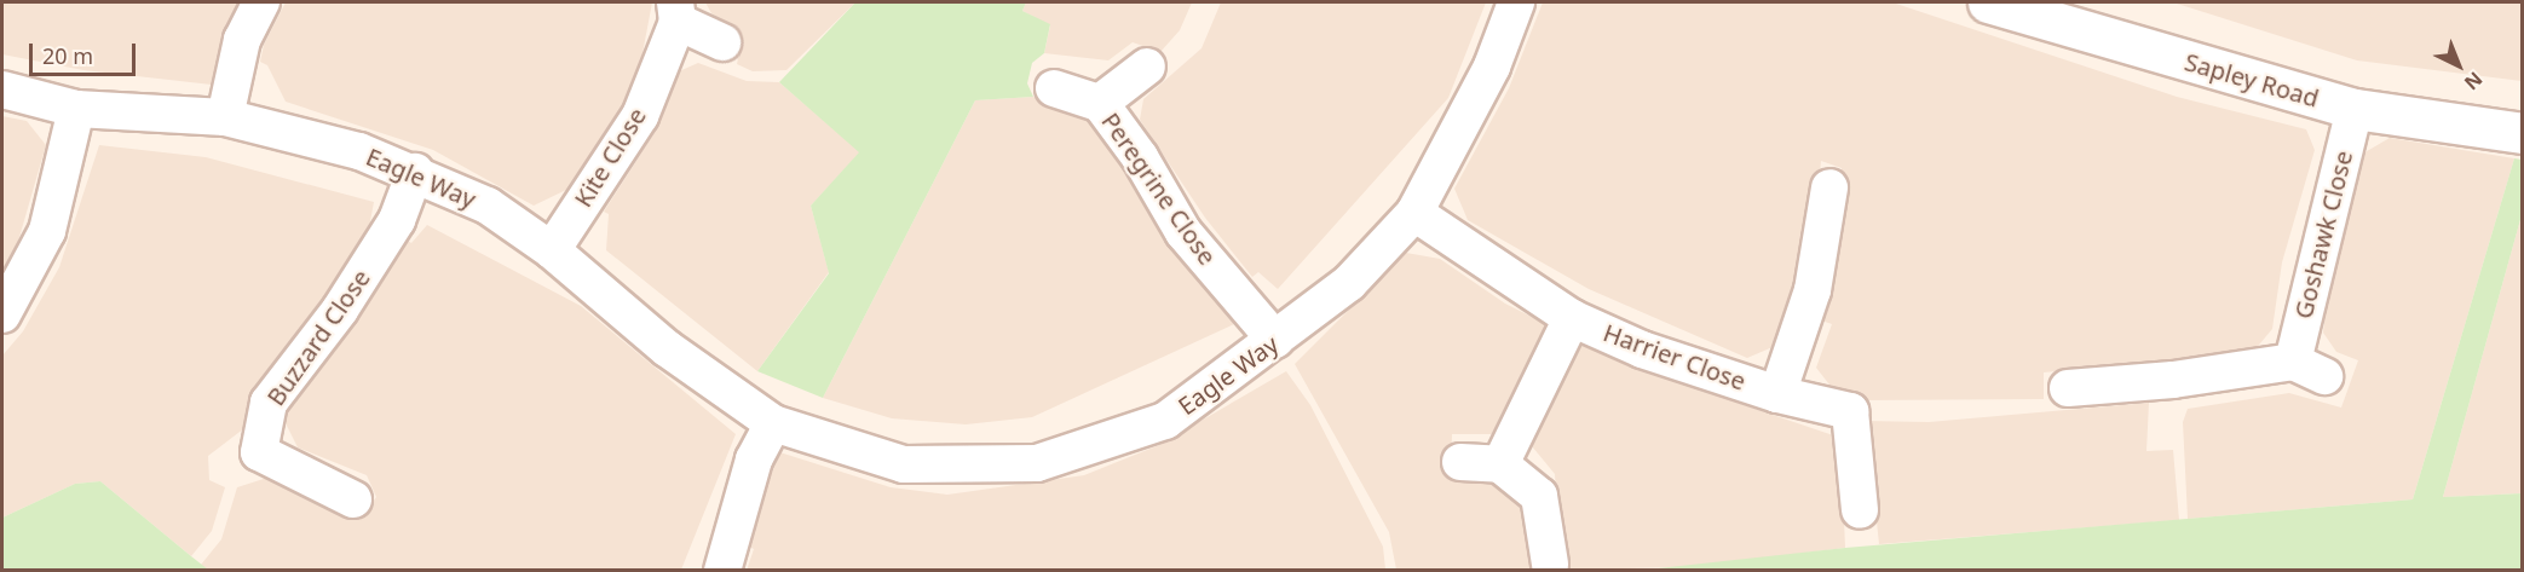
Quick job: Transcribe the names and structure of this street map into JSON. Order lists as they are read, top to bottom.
{
  "streets": {
    "street": [
      "Sapley Road",
      "Kite Close",
      "Eagle Way",
      "Peregrine Close",
      "Goshawk Close",
      "Buzzard Close",
      "Harrier Close"
    ]
  },
  "crossings": [
    ["Sapley Road", "Goshawk Close"],
    ["Kite Close", "Eagle Way"],
    ["Eagle Way", "Peregrine Close"],
    ["Eagle Way", "Buzzard Close"],
    ["Eagle Way", "Harrier Close"]
  ],
  "scale_bar": "20 m",
  "north": "bottom right"
}
